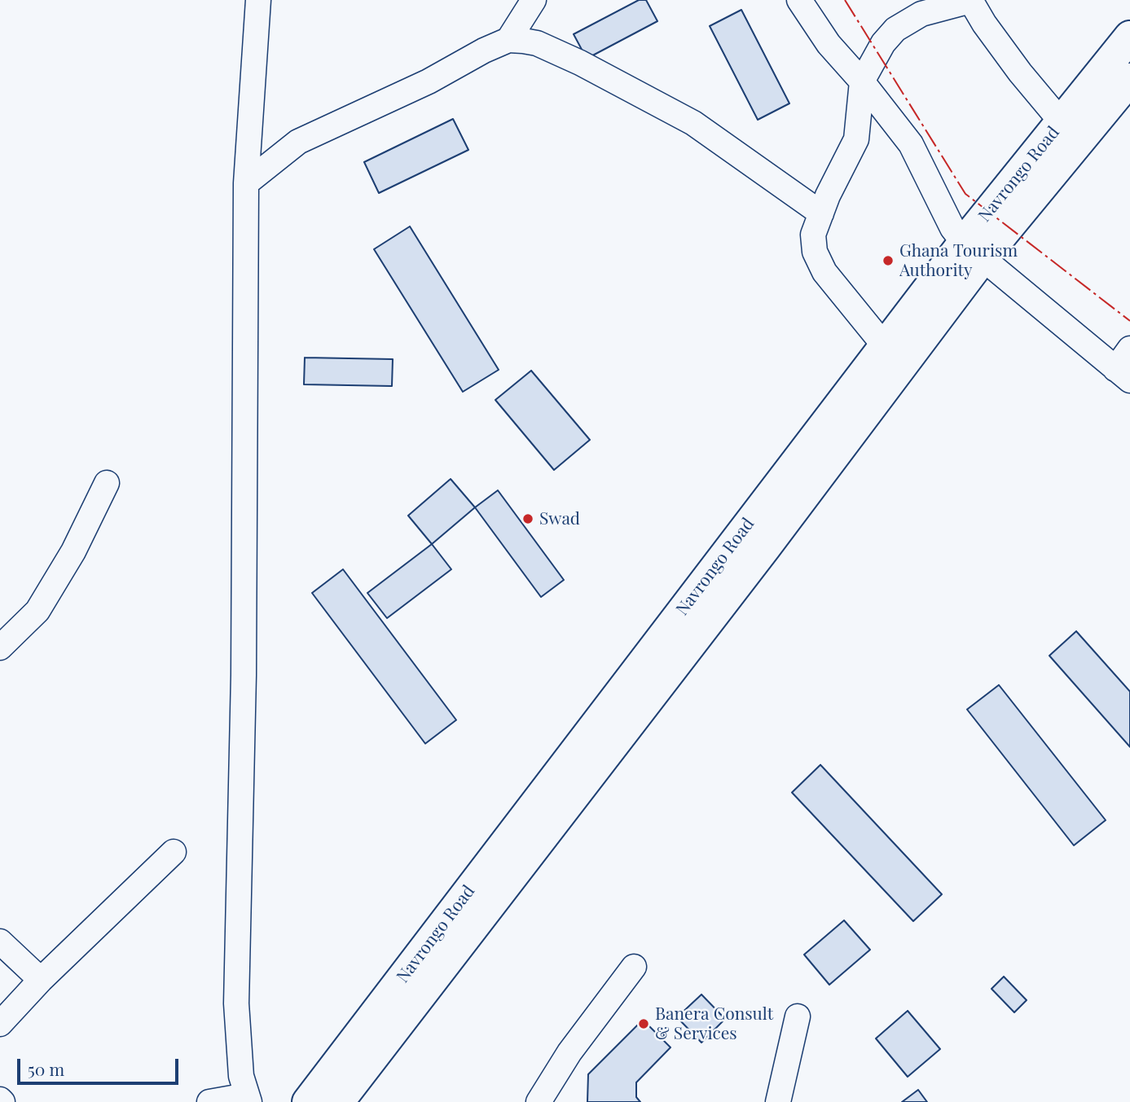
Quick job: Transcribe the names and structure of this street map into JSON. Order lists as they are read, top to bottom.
{
  "streets": {
    "highway": ["Navrongo Road"]
  },
  "places": ["Ghana Tourism Authority", "Swad", "Banera Consult & Services"],
  "scale_bar": "50 m"
}
